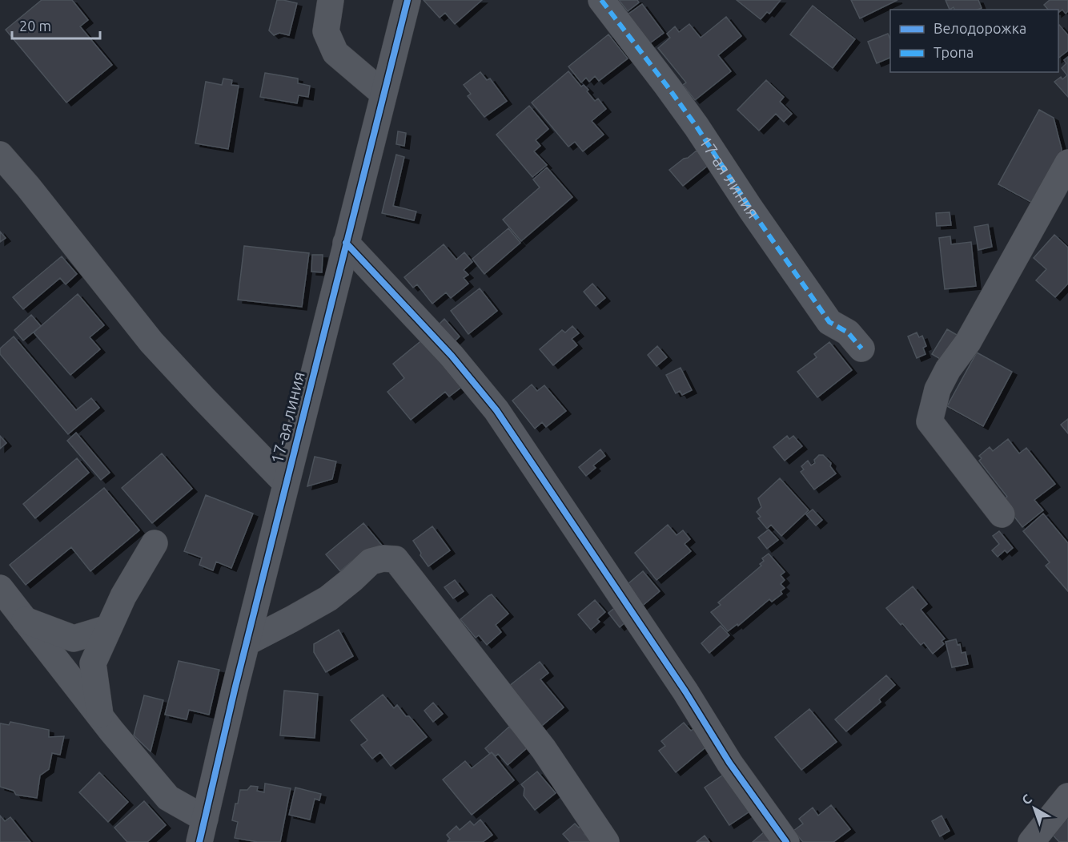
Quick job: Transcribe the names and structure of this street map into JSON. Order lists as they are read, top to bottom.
{
  "streets": {
    "street": ["17-ая линия"]
  },
  "legend": ["Велодорожка", "Тропа"],
  "scale_bar": "20 m",
  "north": "top left"
}
